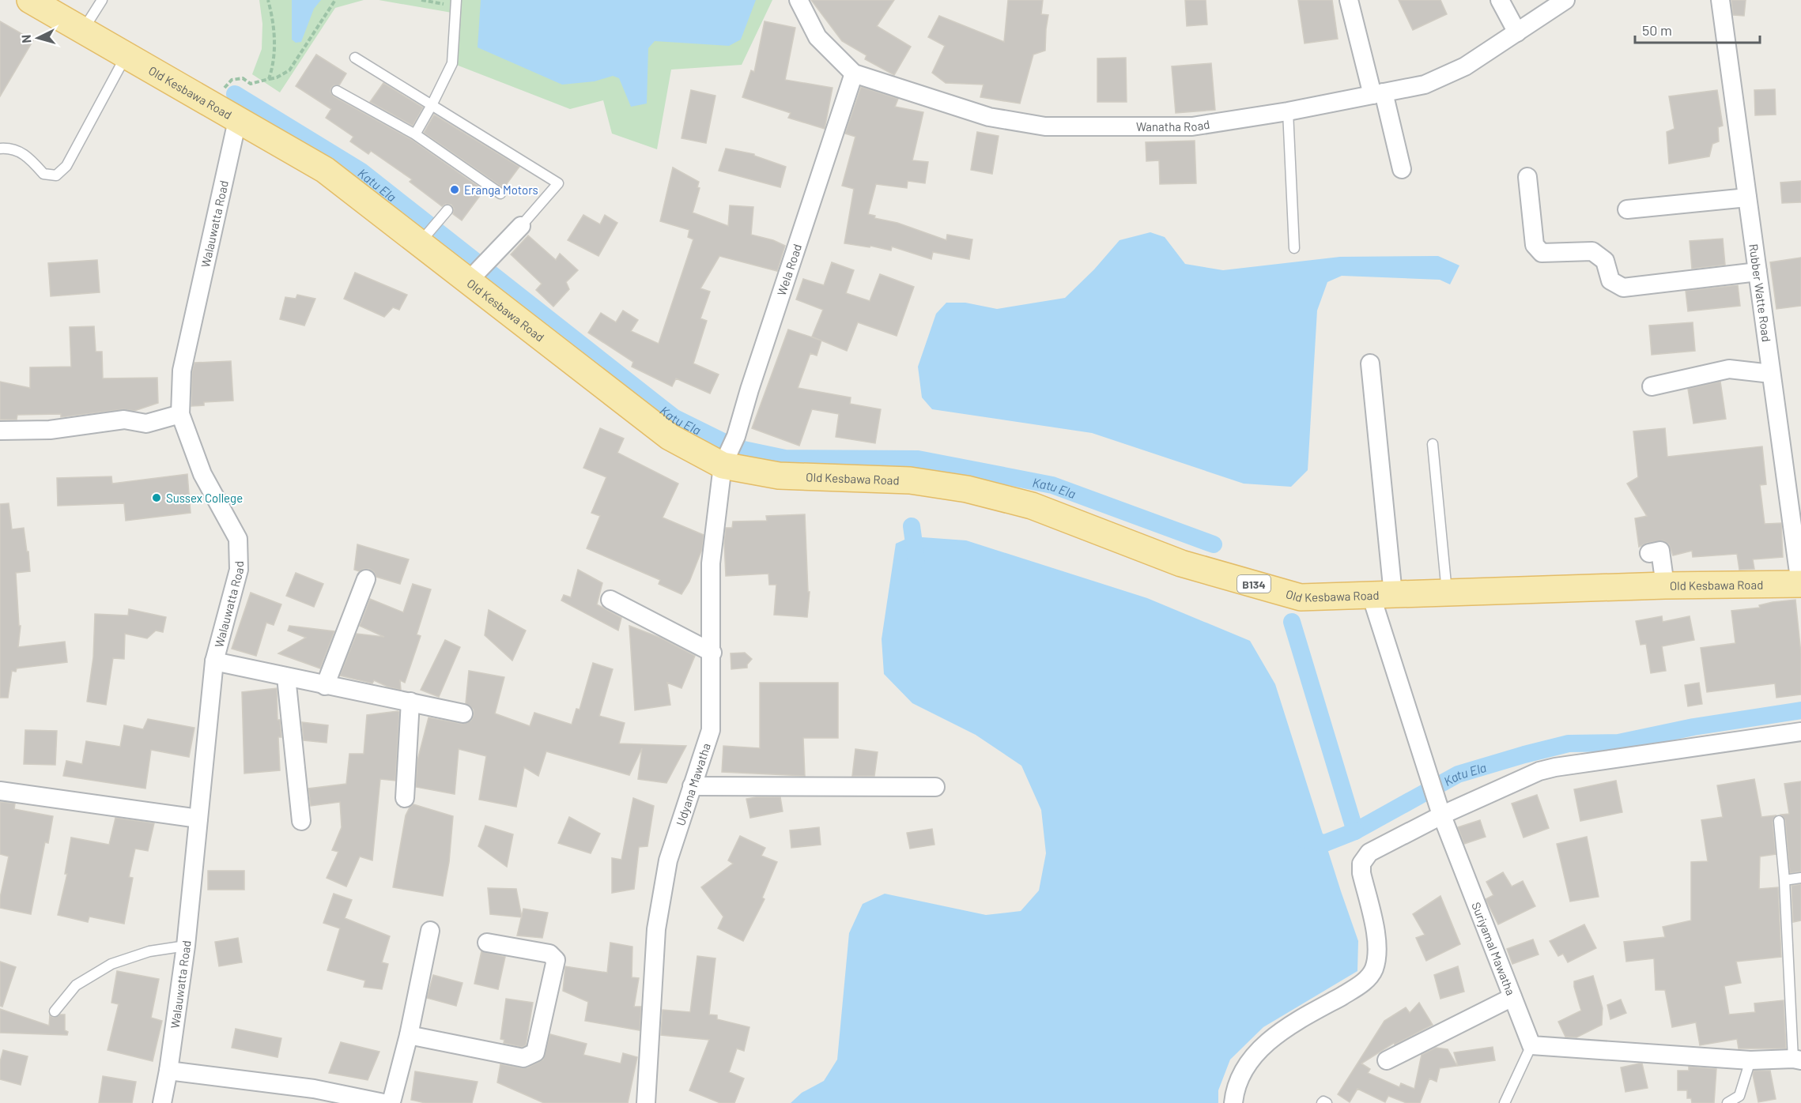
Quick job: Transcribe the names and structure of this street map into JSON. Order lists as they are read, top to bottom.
{
  "streets": {
    "main road": ["Old Kesbawa Road", "B134"],
    "street": [
      "Wanatha Road",
      "Walauwatta Road",
      "Wela Road",
      "Rubber Watte Road",
      "Udyana Mawatha",
      "Suriyamal Mawatha"
    ]
  },
  "crossings": [
    ["Old Kesbawa Road", "Walauwatta Road"],
    ["Old Kesbawa Road", "Wela Road"],
    ["Old Kesbawa Road", "Rubber Watte Road"],
    ["Old Kesbawa Road", "Udyana Mawatha"],
    ["Old Kesbawa Road", "Suriyamal Mawatha"],
    ["Wanatha Road", "Wela Road"],
    ["Wela Road", "Udyana Mawatha"]
  ],
  "water": ["Katu Ela"],
  "places": ["Eranga Motors", "Sussex College"],
  "scale_bar": "50 m",
  "north": "left"
}
